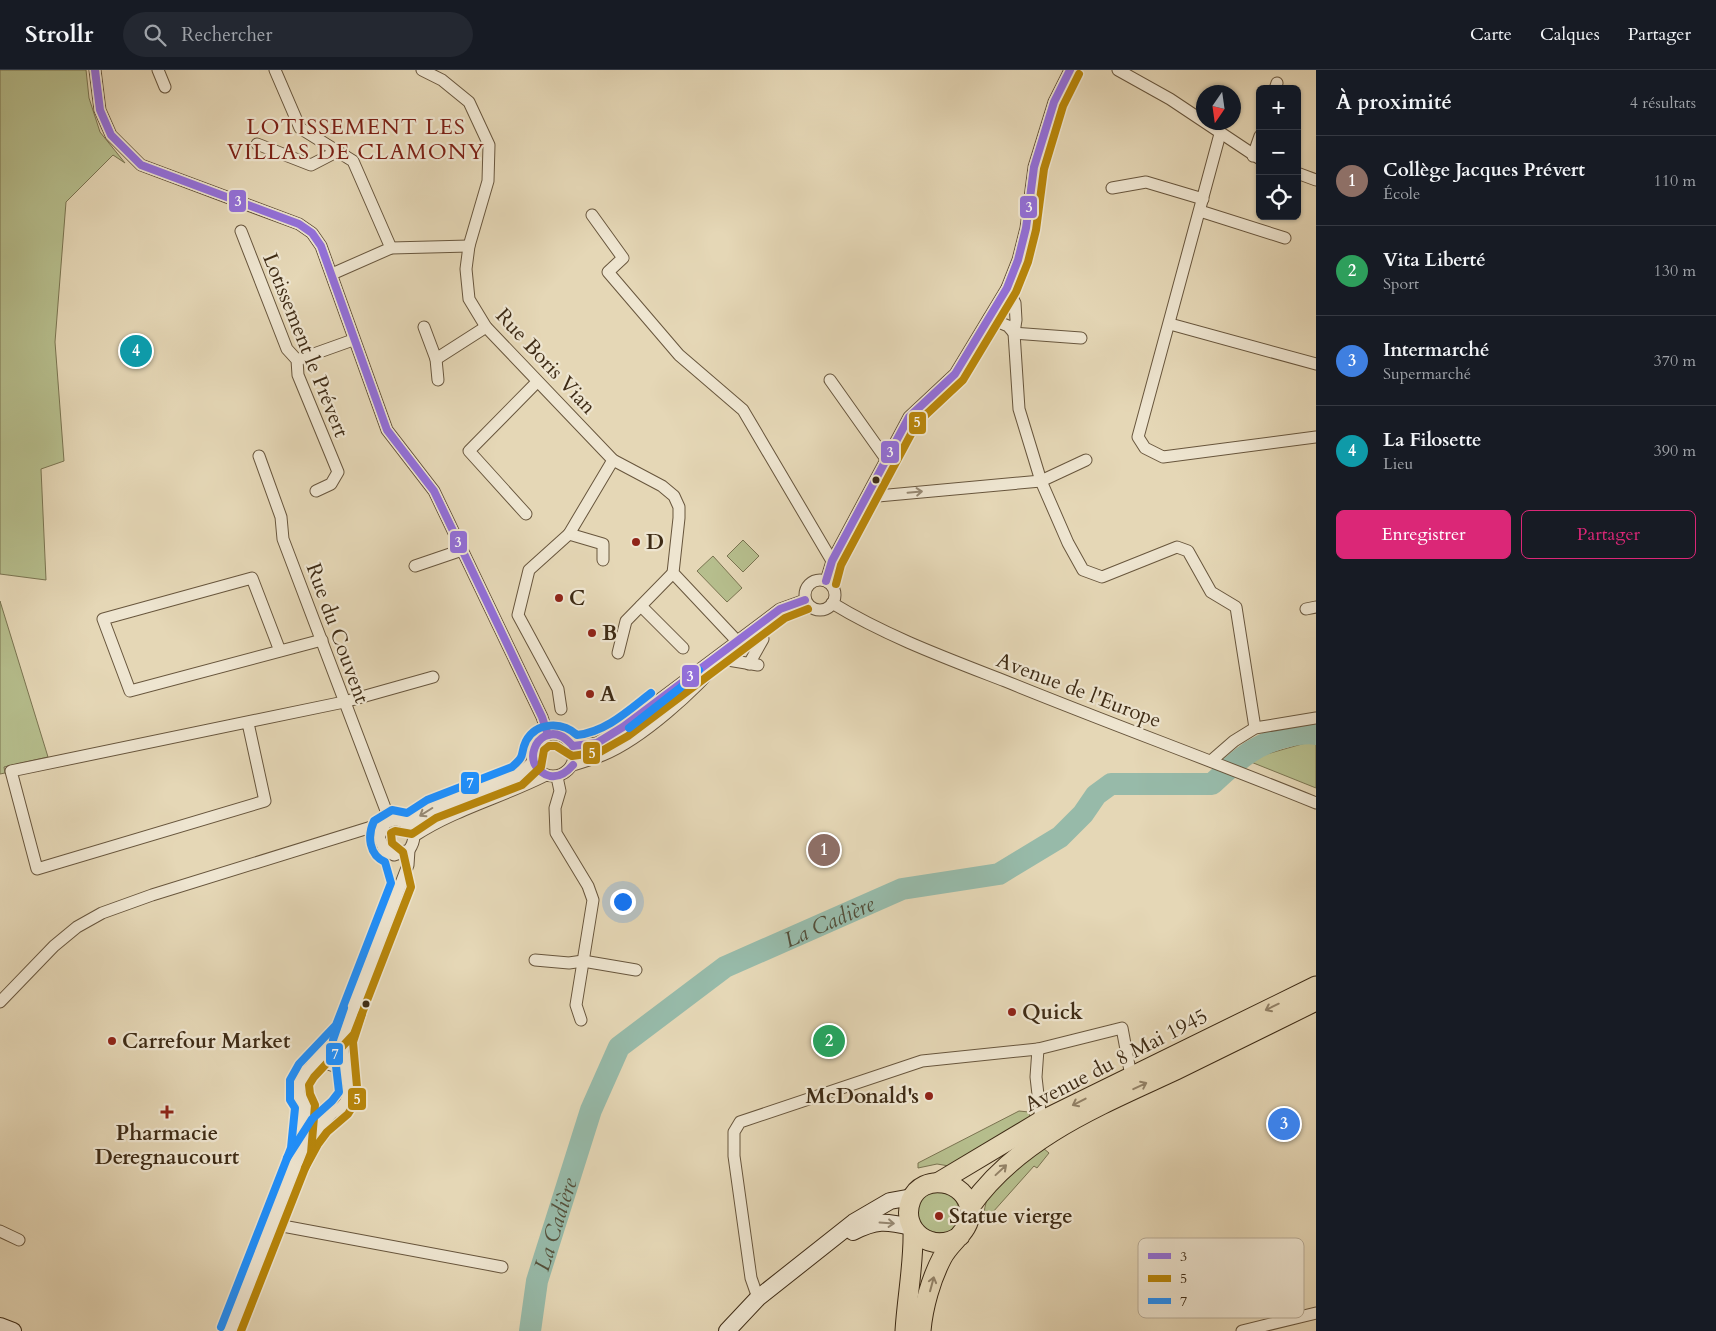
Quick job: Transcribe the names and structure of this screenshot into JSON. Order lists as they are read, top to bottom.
{
  "streets": {
    "main road": ["Avenue du 8 Mai 1945"],
    "street": [
      "Lotissement le Prévert",
      "Rue Boris Vian",
      "Rue du Couvent",
      "Avenue de l'Europe"
    ]
  },
  "districts": ["LOTISSEMENT LES VILLAS DE CLAMONY"],
  "water": ["La Cadière"],
  "places": {
    "other": [
      "D",
      "C",
      "B",
      "A",
      "Quick",
      "Carrefour Market",
      "McDonald's",
      "Statue vierge"
    ],
    "health": ["Pharmacie Deregnaucourt"]
  },
  "lines": ["transit line 3", "transit line 5", "transit line 7"],
  "legend": ["3", "5", "7"],
  "north": "bottom",
  "page": {
    "header": "Strollr",
    "search": "Rechercher",
    "nav": ["Carte", "Calques", "Partager"],
    "heading": ["À proximité", "4 résultats"],
    "map_buttons": ["+", "−"],
    "list": [
      {
        "mark": "1",
        "name": "Collège Jacques Prévert",
        "note": "École",
        "value": "110 m"
      },
      {
        "mark": "2",
        "name": "Vita Liberté",
        "note": "Sport",
        "value": "130 m"
      },
      {
        "mark": "3",
        "name": "Intermarché",
        "note": "Supermarché",
        "value": "370 m"
      },
      {
        "mark": "4",
        "name": "La Filosette",
        "note": "Lieu",
        "value": "390 m"
      }
    ],
    "pins": [
      "4",
      "1",
      "2",
      "3"
    ],
    "buttons": ["Enregistrer", "Partager"]
  }
}
